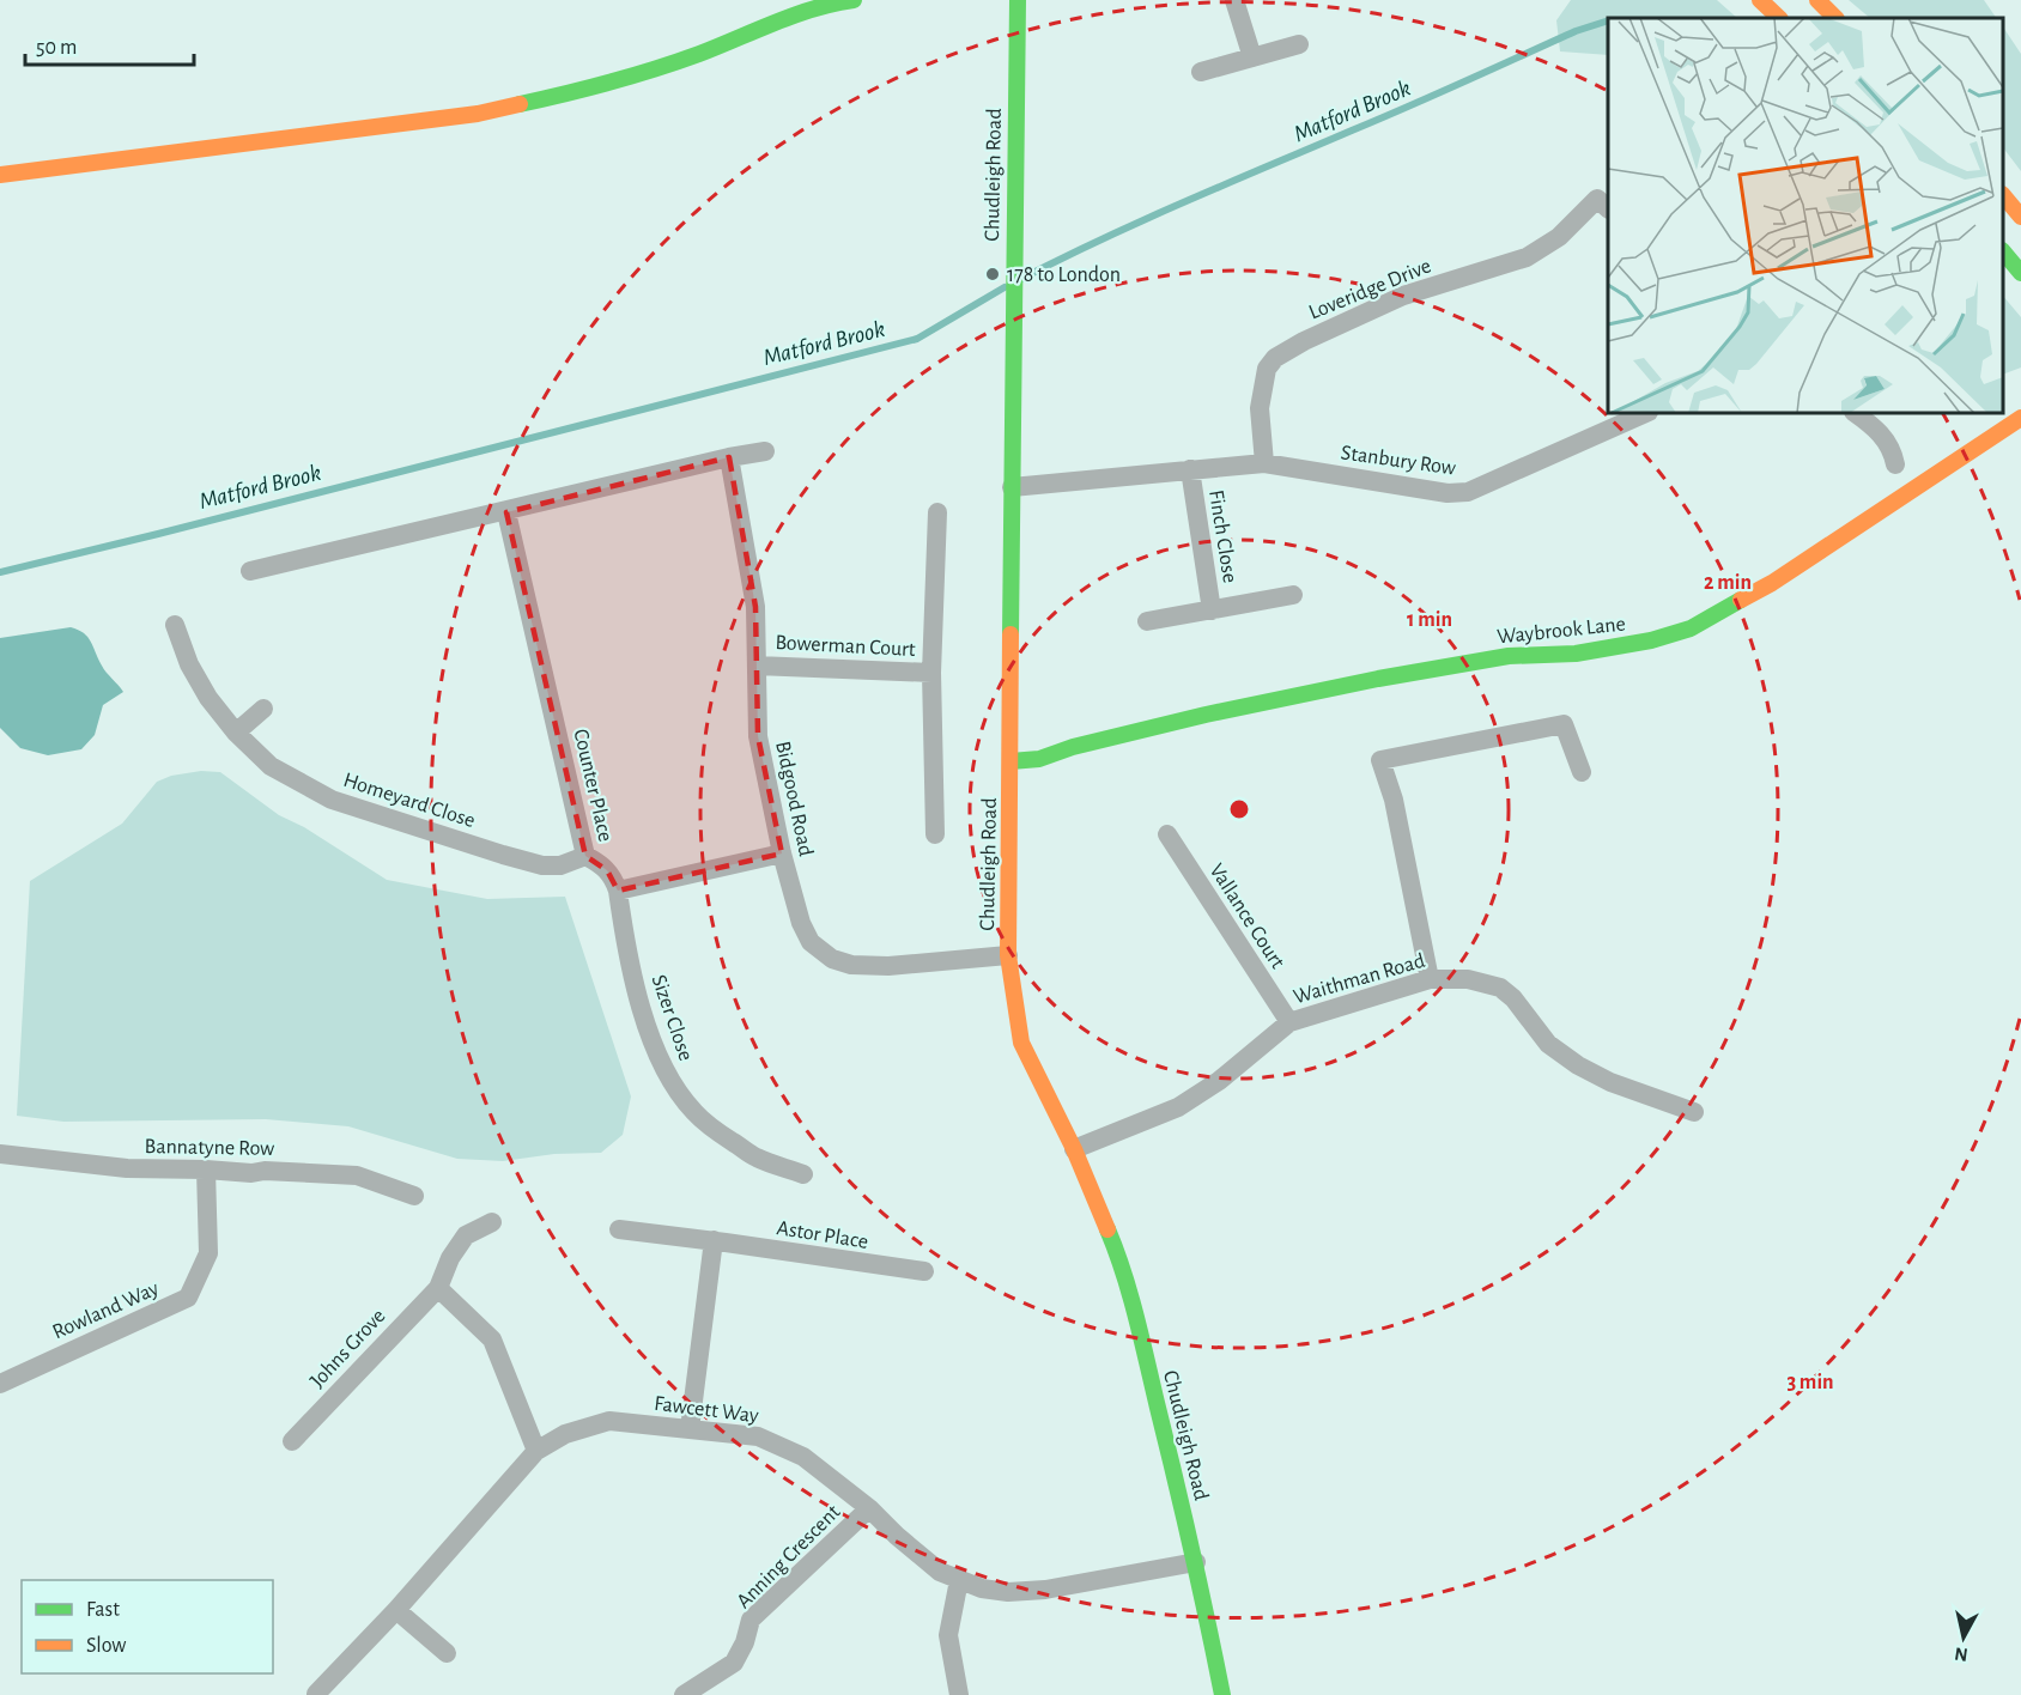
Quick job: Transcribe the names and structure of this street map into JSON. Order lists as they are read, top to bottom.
{
  "streets": {
    "main road": ["Chudleigh Road", "Waybrook Lane"],
    "street": [
      "Loveridge Drive",
      "Stanbury Row",
      "Finch Close",
      "Bowerman Court",
      "Counter Place",
      "Bidgood Road",
      "Homeyard Close",
      "Vallance Court",
      "Waithman Road",
      "Sizer Close",
      "Bannatyne Row",
      "Astor Place",
      "Rowland Way",
      "Johns Grove",
      "Fawcett Way",
      "Anning Crescent"
    ]
  },
  "crossings": [
    ["Chudleigh Road", "Stanbury Row"],
    ["Chudleigh Road", "Waybrook Lane"],
    ["Chudleigh Road", "Bidgood Road"],
    ["Chudleigh Road", "Waithman Road"],
    ["Chudleigh Road", "Fawcett Way"],
    ["Loveridge Drive", "Stanbury Row"],
    ["Stanbury Row", "Finch Close"],
    ["Bowerman Court", "Bidgood Road"],
    ["Counter Place", "Homeyard Close"],
    ["Counter Place", "Sizer Close"],
    ["Vallance Court", "Waithman Road"],
    ["Bannatyne Row", "Rowland Way"],
    ["Fawcett Way", "Anning Crescent"]
  ],
  "water": ["Matford Brook"],
  "places": ["178 to London"],
  "legend": ["Fast", "Slow"],
  "scale_bar": "50 m",
  "north": "bottom",
  "rings": ["2 min", "1 min", "3 min"]
}
